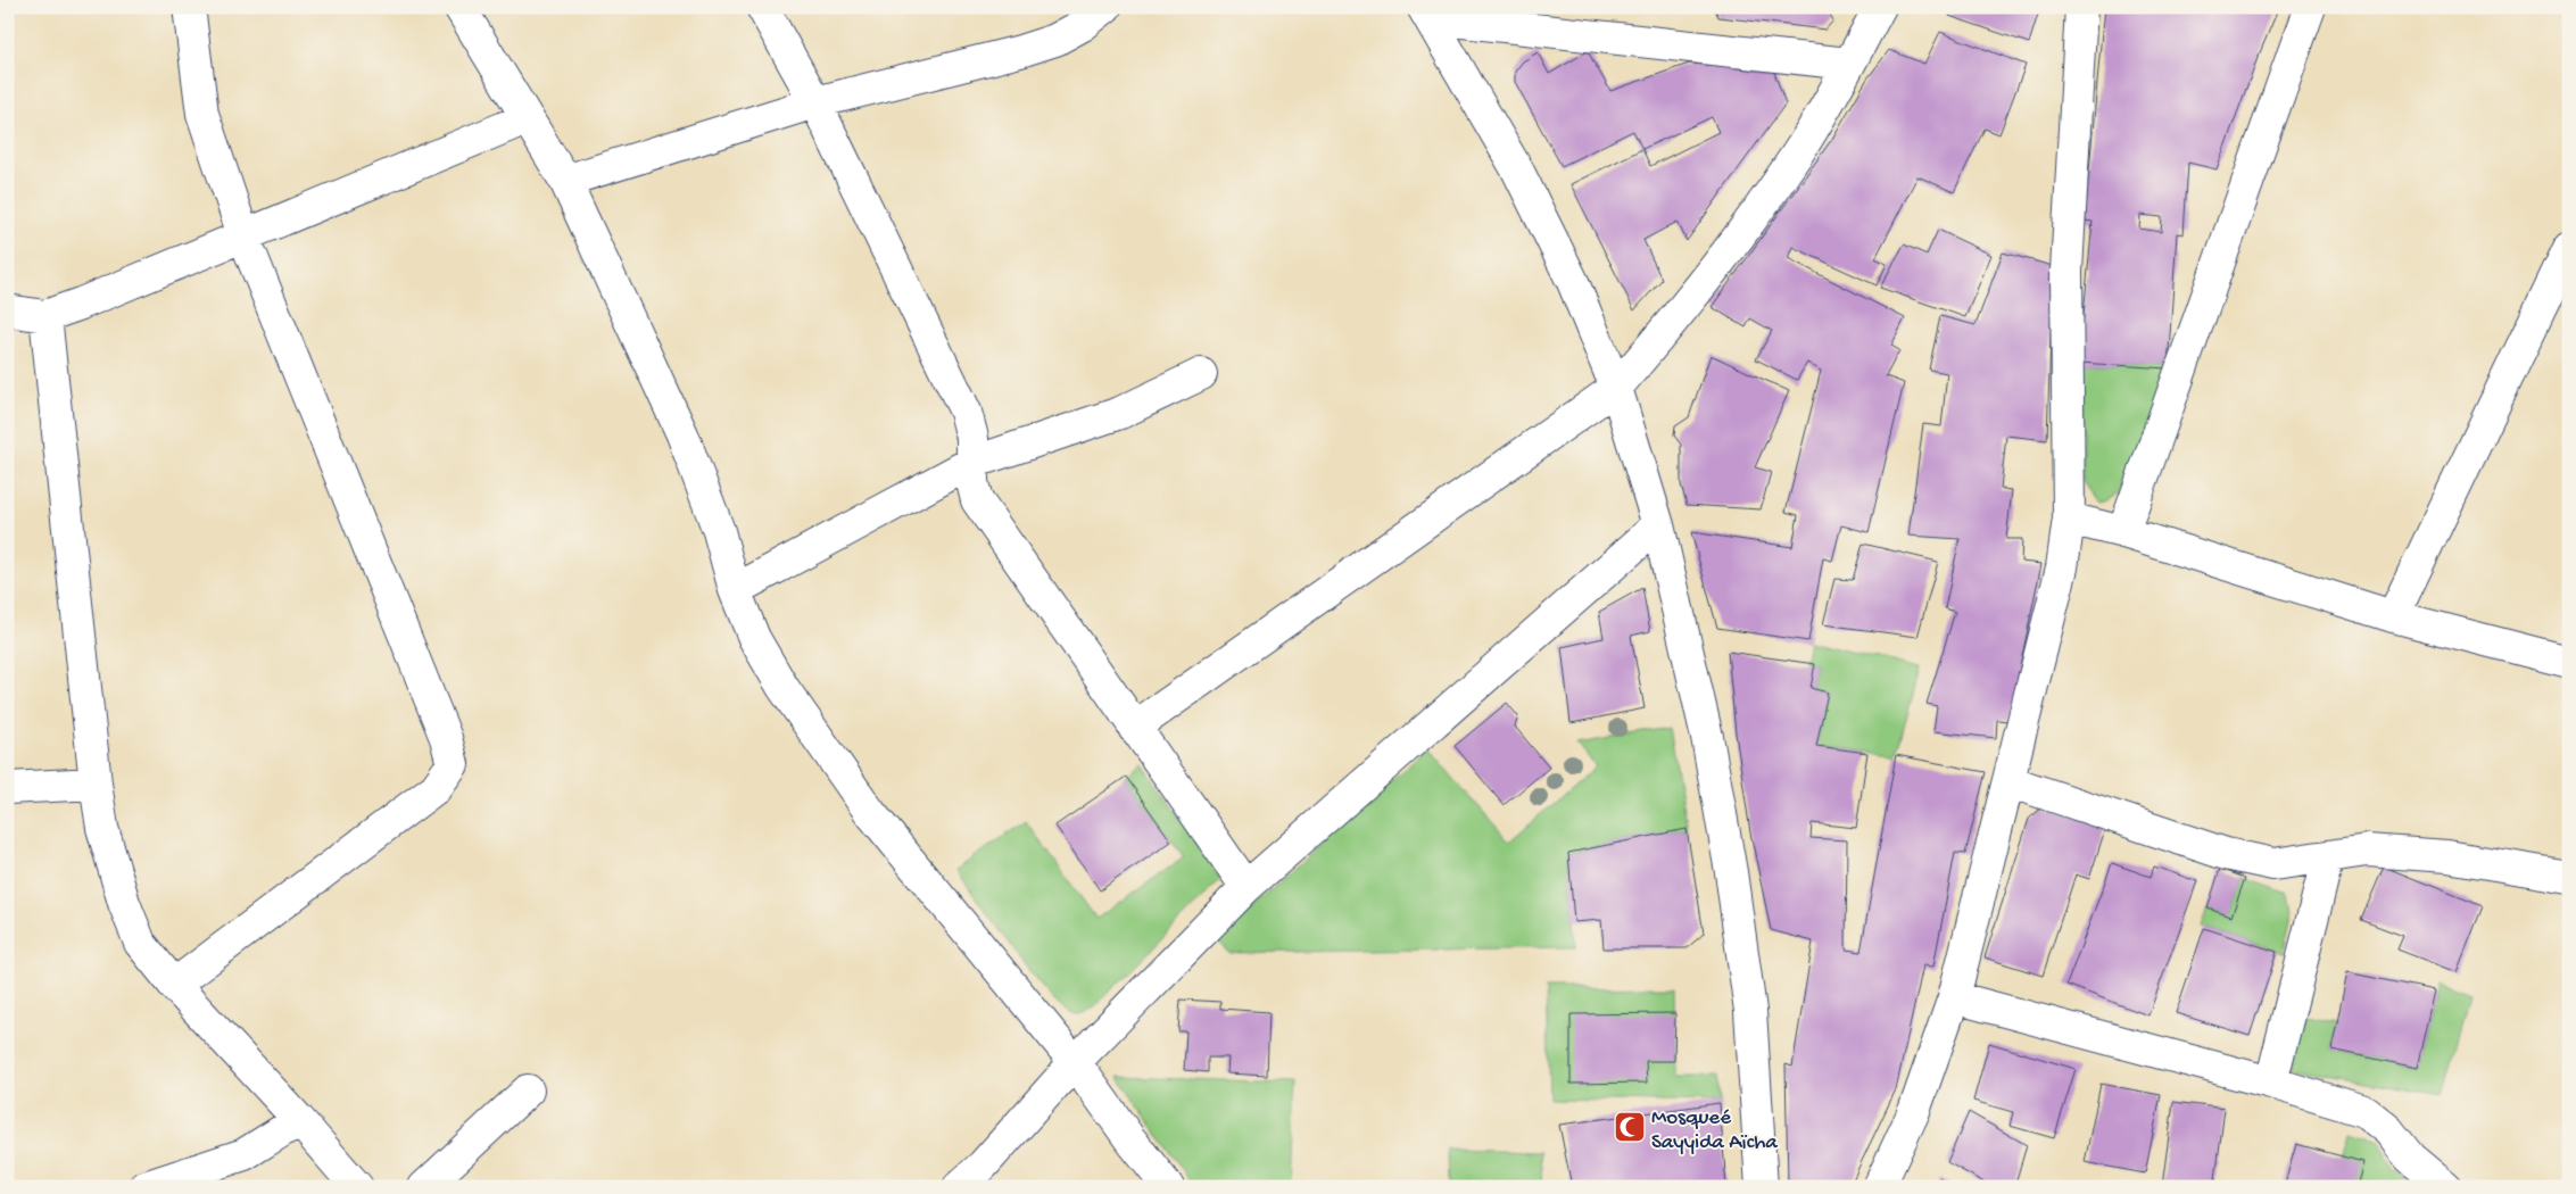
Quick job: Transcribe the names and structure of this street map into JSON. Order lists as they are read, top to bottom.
{
  "places": {
    "mosque": ["Mosqueé Sayyida Aïcha"]
  }
}
